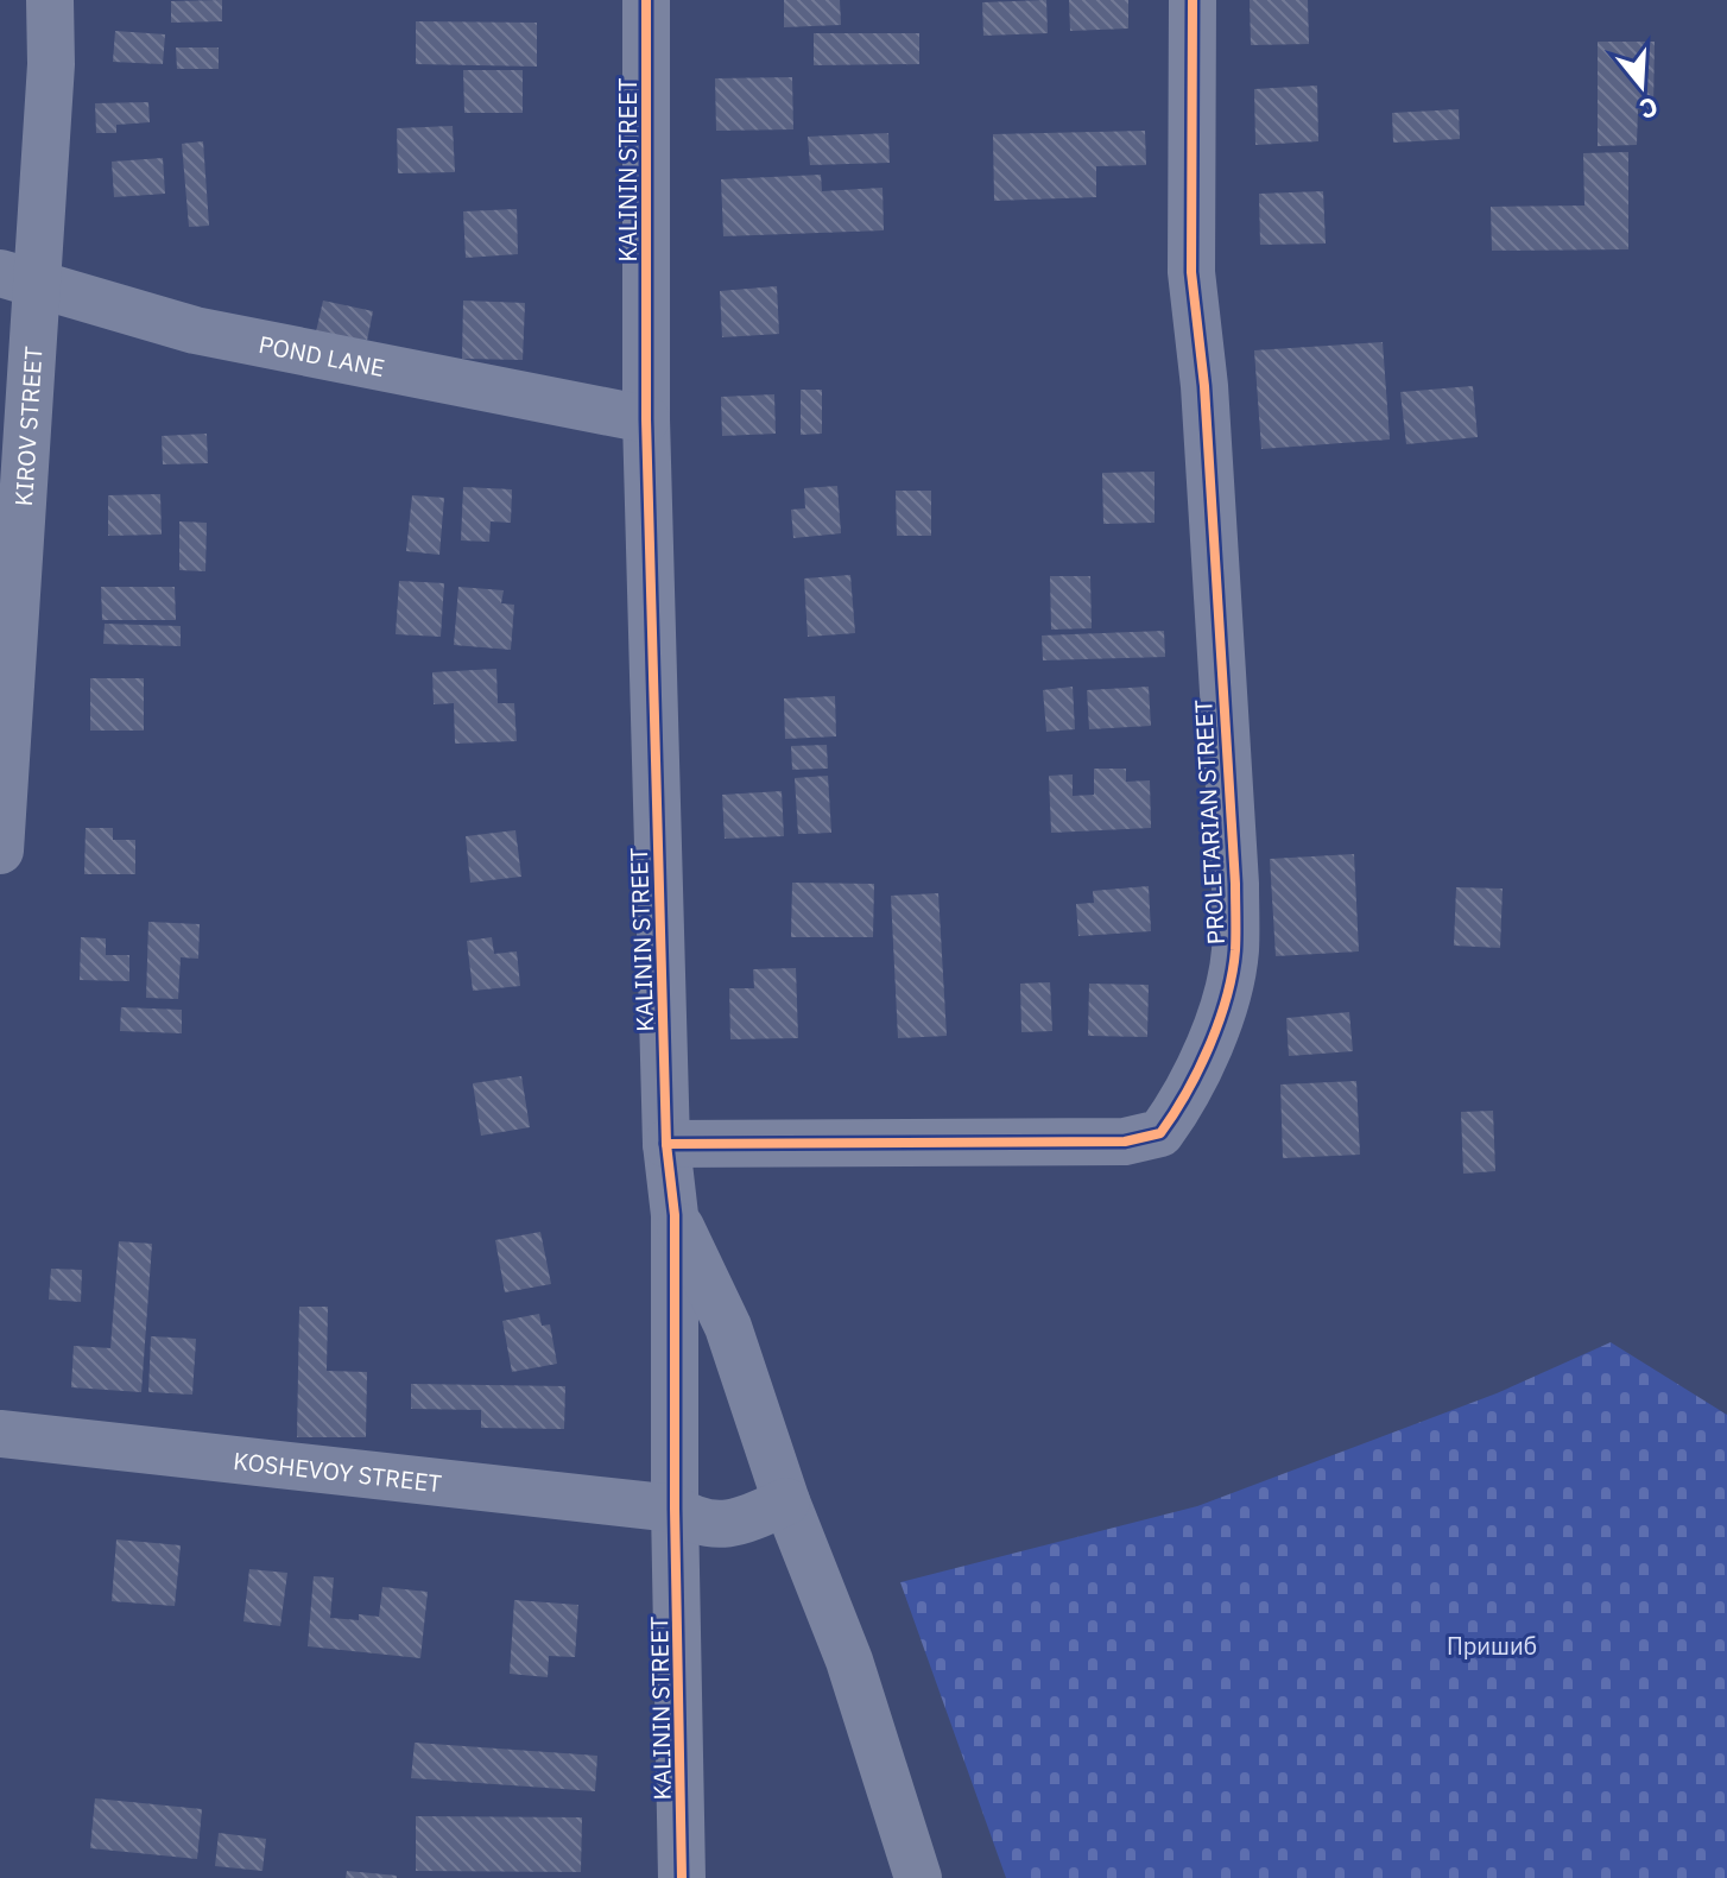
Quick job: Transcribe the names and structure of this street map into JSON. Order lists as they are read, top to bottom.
{
  "streets": {
    "street": [
      "KALININ STREET",
      "POND LANE",
      "KIROV STREET",
      "PROLETARIAN STREET",
      "KOSHEVOY STREET"
    ]
  },
  "crossings": [
    ["KALININ STREET", "POND LANE"],
    ["KALININ STREET", "PROLETARIAN STREET"],
    ["KALININ STREET", "KOSHEVOY STREET"],
    ["POND LANE", "KIROV STREET"]
  ],
  "parks": ["Пришиб"],
  "north": "bottom"
}
